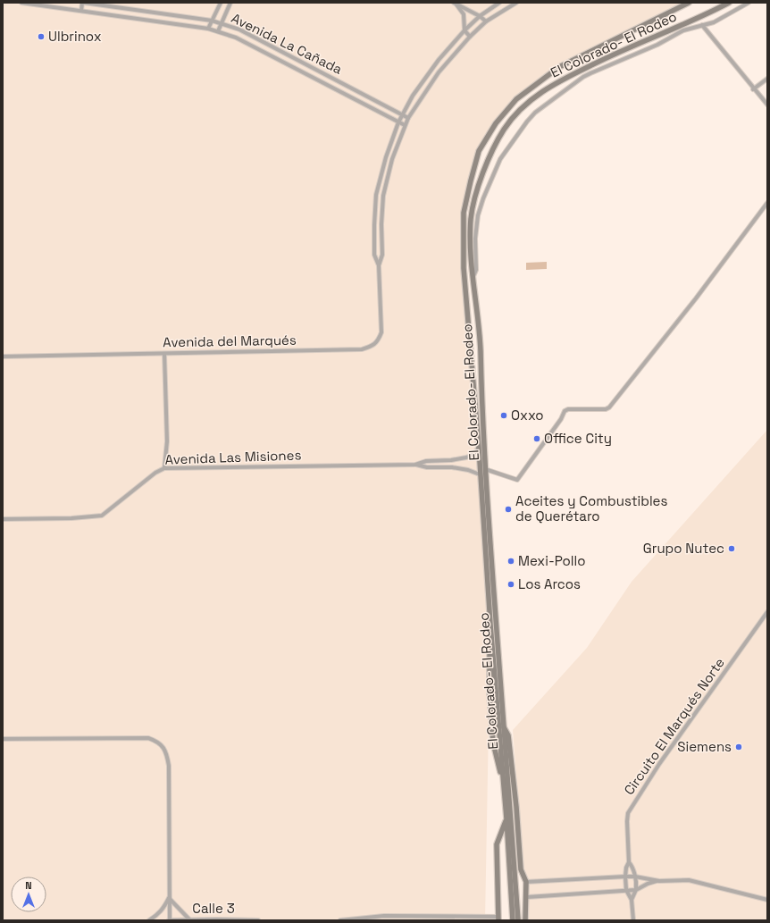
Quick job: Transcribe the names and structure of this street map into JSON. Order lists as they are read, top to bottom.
{
  "streets": {
    "main road": ["El Colorado- El Rodeo"],
    "street": [
      "Avenida La Cañada",
      "Avenida del Marqués",
      "Avenida Las Misiones",
      "Circuito El Marqués Norte",
      "Calle 3"
    ]
  },
  "crossings": [
    ["Avenida La Cañada", "Avenida del Marqués"],
    ["El Colorado- El Rodeo", "Avenida Las Misiones"]
  ],
  "places": [
    "Ulbrinox",
    "Oxxo",
    "Office City",
    "Aceites y Combustibles de Querétaro",
    "Grupo Nutec",
    "Mexi-Pollo",
    "Los Arcos",
    "Siemens"
  ],
  "north": "top"
}
